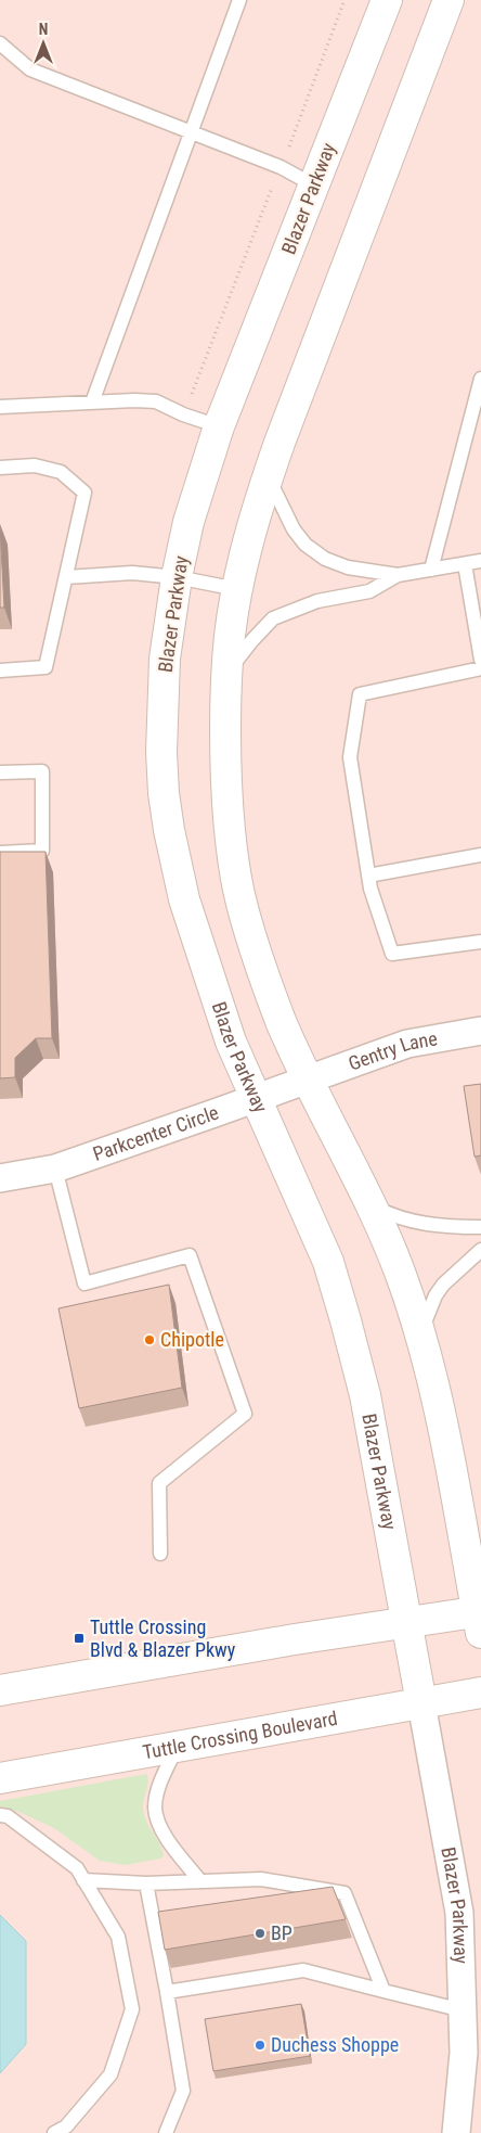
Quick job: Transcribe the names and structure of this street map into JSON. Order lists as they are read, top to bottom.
{
  "streets": {
    "street": [
      "Blazer Parkway",
      "Gentry Lane",
      "Parkcenter Circle",
      "Tuttle Crossing Boulevard"
    ]
  },
  "crossings": [
    ["Blazer Parkway", "Parkcenter Circle"],
    ["Blazer Parkway", "Tuttle Crossing Boulevard"],
    ["Gentry Lane", "Parkcenter Circle"]
  ],
  "places": {
    "other": ["Chipotle", "BP", "Duchess Shoppe"],
    "transit": ["Tuttle Crossing Blvd & Blazer Pkwy"]
  },
  "north": "top"
}
